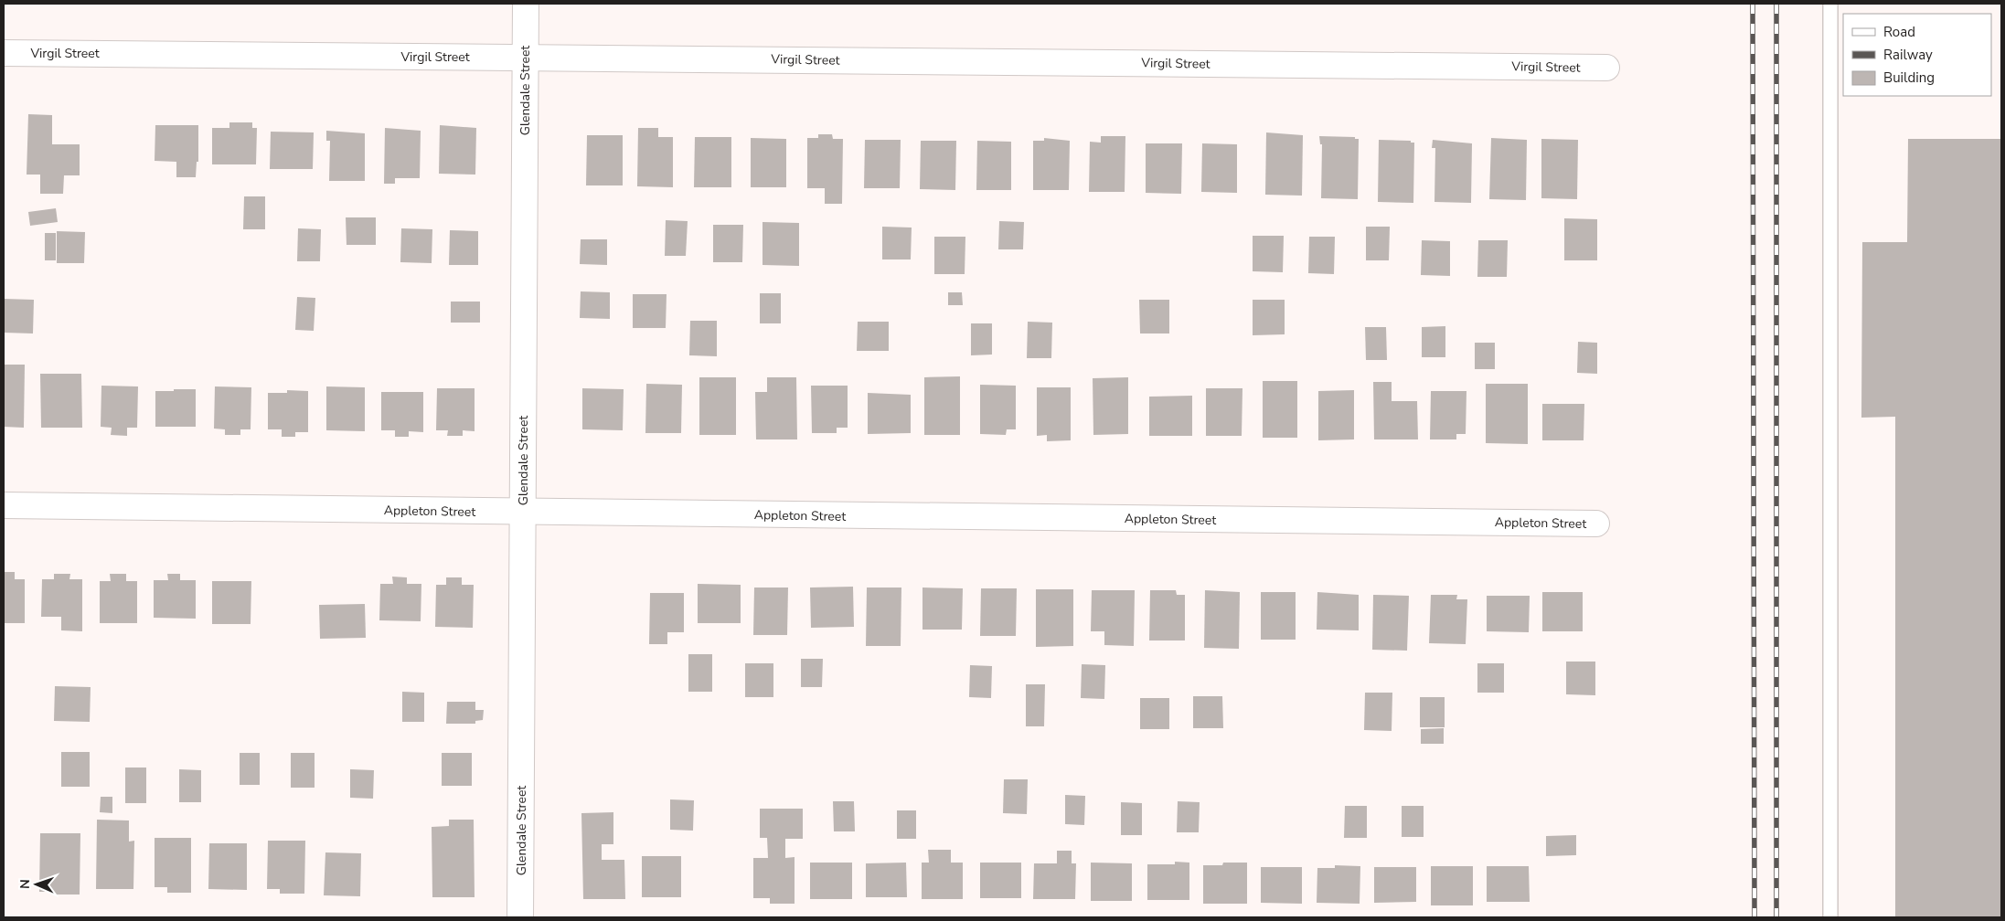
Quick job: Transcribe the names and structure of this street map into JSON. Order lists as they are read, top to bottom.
{
  "streets": {
    "street": ["Virgil Street", "Glendale Street", "Appleton Street"]
  },
  "crossings": [
    ["Virgil Street", "Glendale Street"],
    ["Glendale Street", "Appleton Street"]
  ],
  "legend": ["Road", "Railway", "Building"],
  "north": "left"
}
